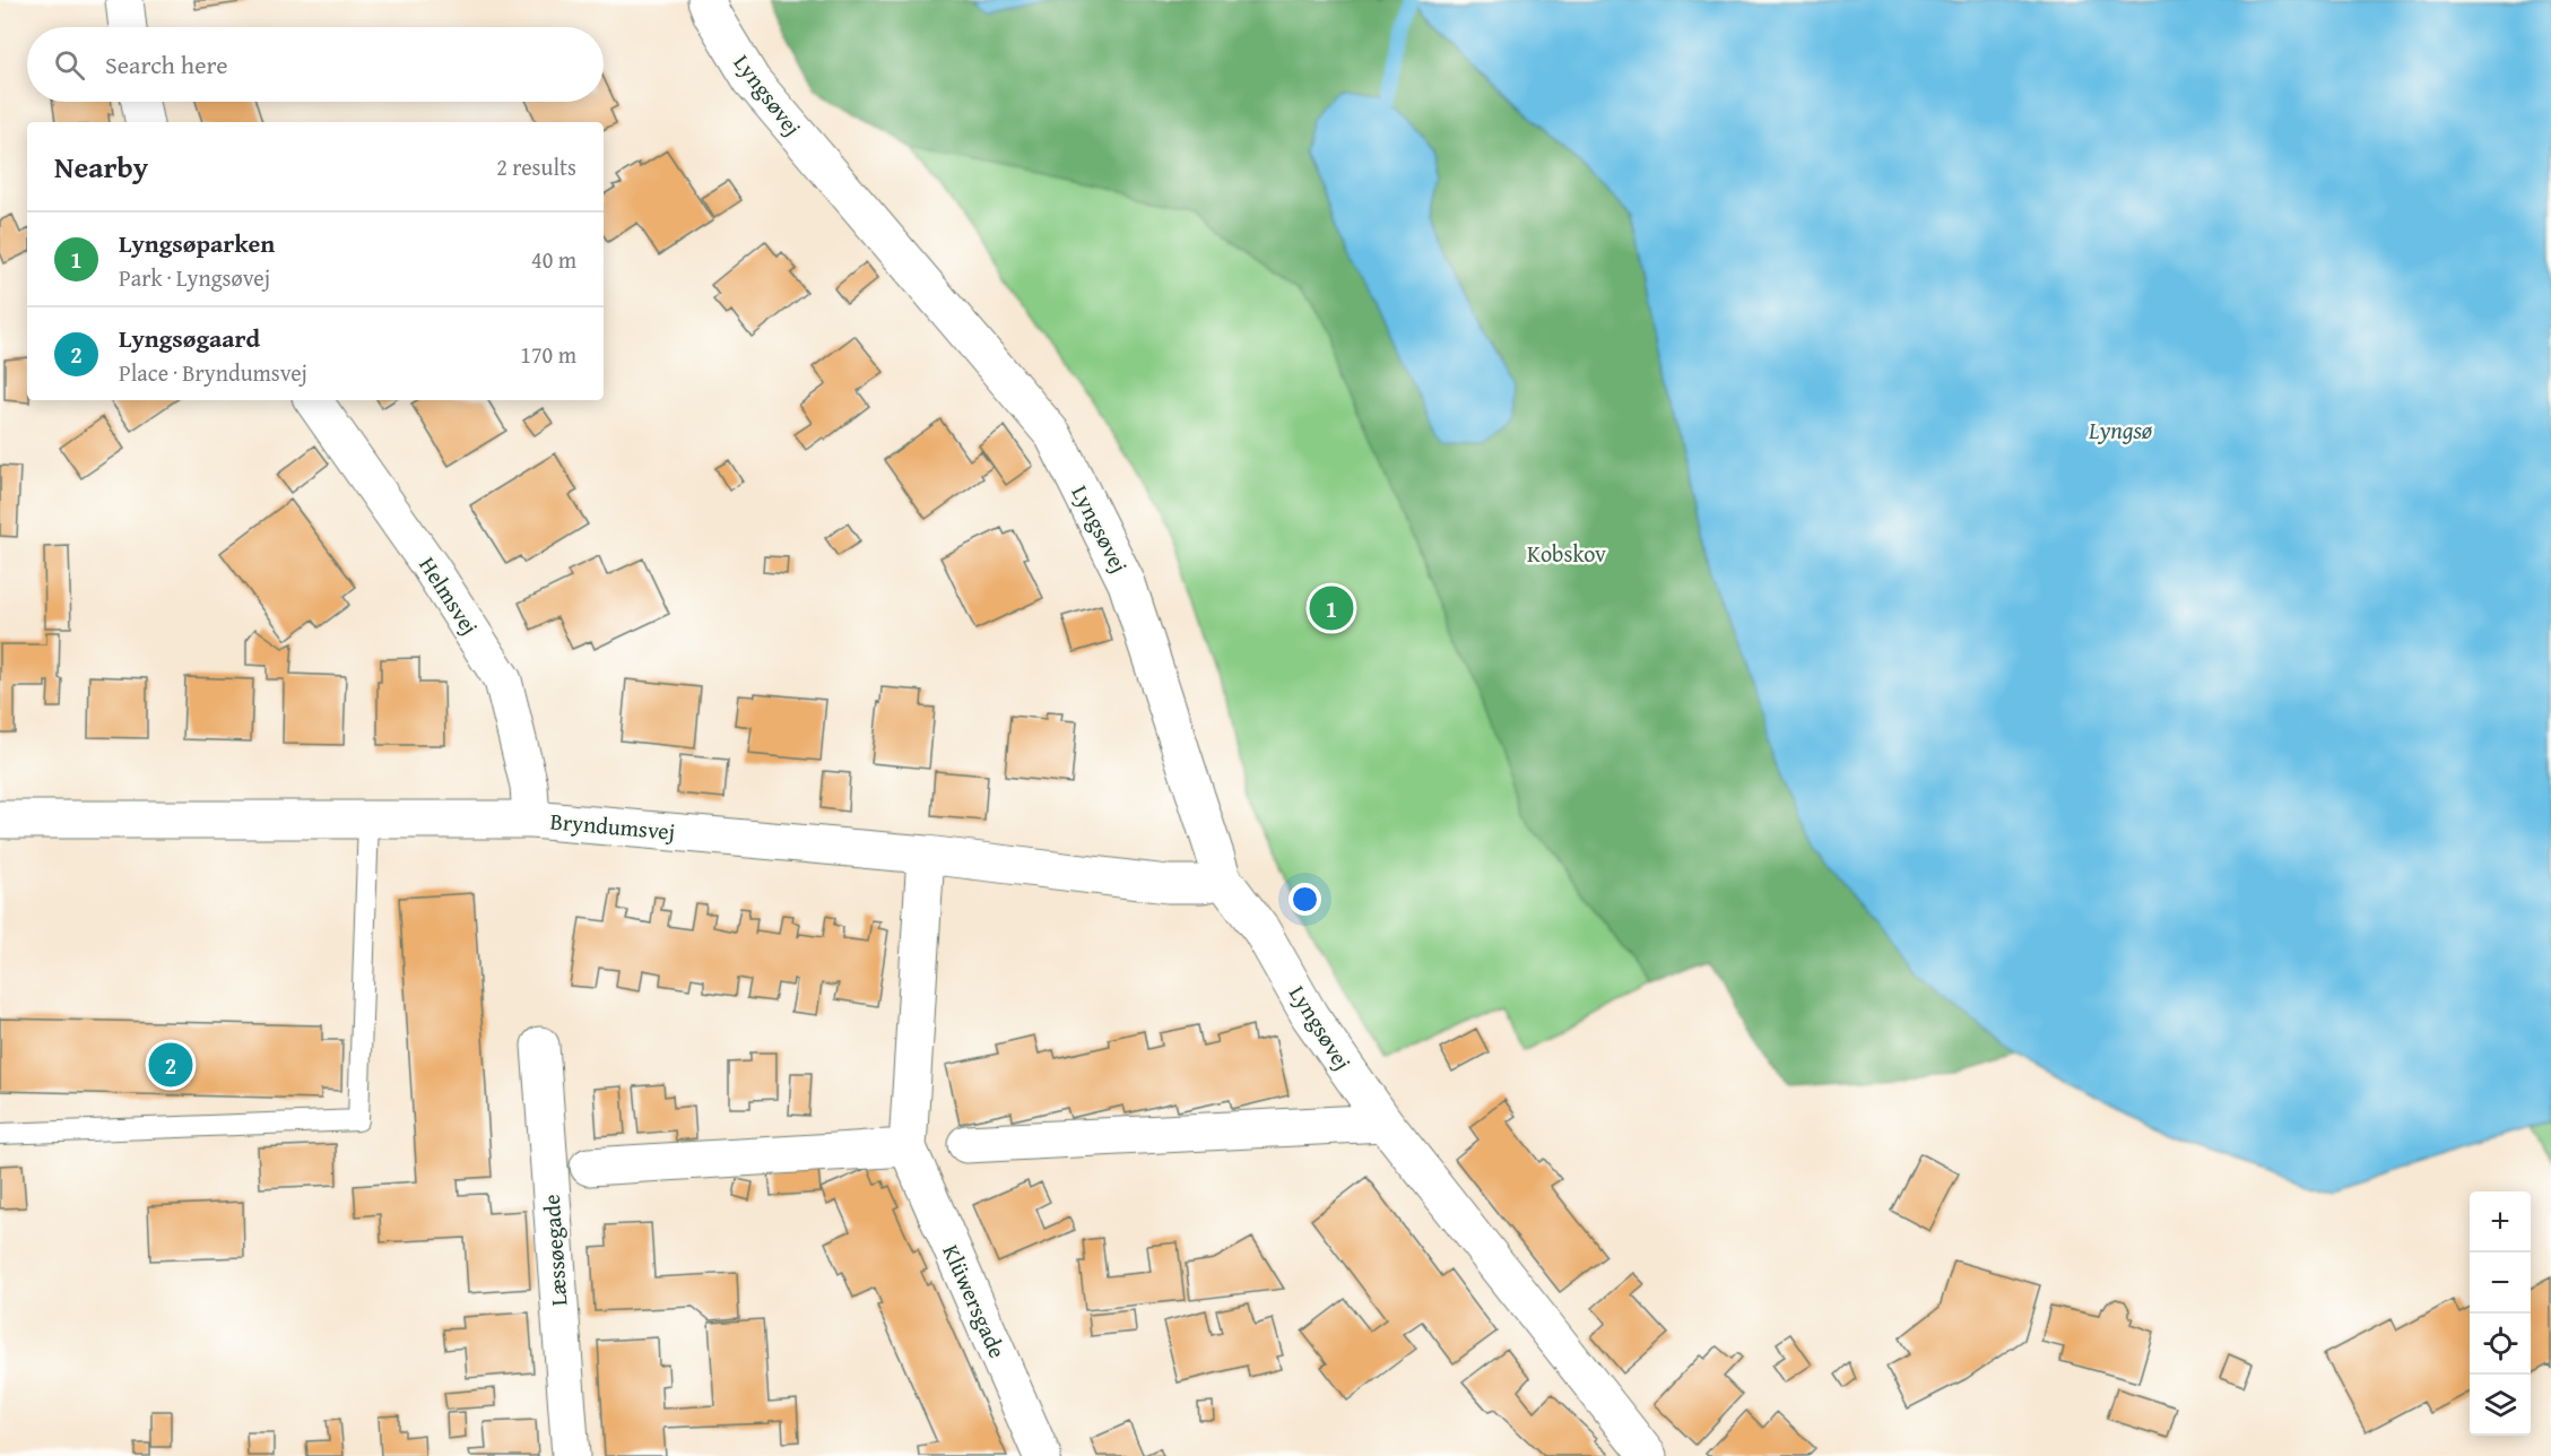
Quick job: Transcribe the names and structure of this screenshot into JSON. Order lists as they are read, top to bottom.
{
  "streets": {
    "street": [
      "Lyngsøvej",
      "Helmsvej",
      "Bryndumsvej",
      "Læssøegade",
      "Klüwersgade"
    ]
  },
  "crossings": [
    ["Lyngsøvej", "Bryndumsvej"],
    ["Helmsvej", "Bryndumsvej"],
    ["Bryndumsvej", "Klüwersgade"]
  ],
  "water": ["Lyngsø"],
  "parks": ["Kobskov"],
  "page": {
    "search": "Search here",
    "heading": ["Nearby", "2 results"],
    "list": [
      {
        "mark": "1",
        "name": "Lyngsøparken",
        "note": "Park · Lyngsøvej",
        "value": "40 m"
      },
      {
        "mark": "2",
        "name": "Lyngsøgaard",
        "note": "Place · Bryndumsvej",
        "value": "170 m"
      }
    ],
    "pins": ["1", "2"],
    "map_buttons": ["+", "−"]
  }
}
